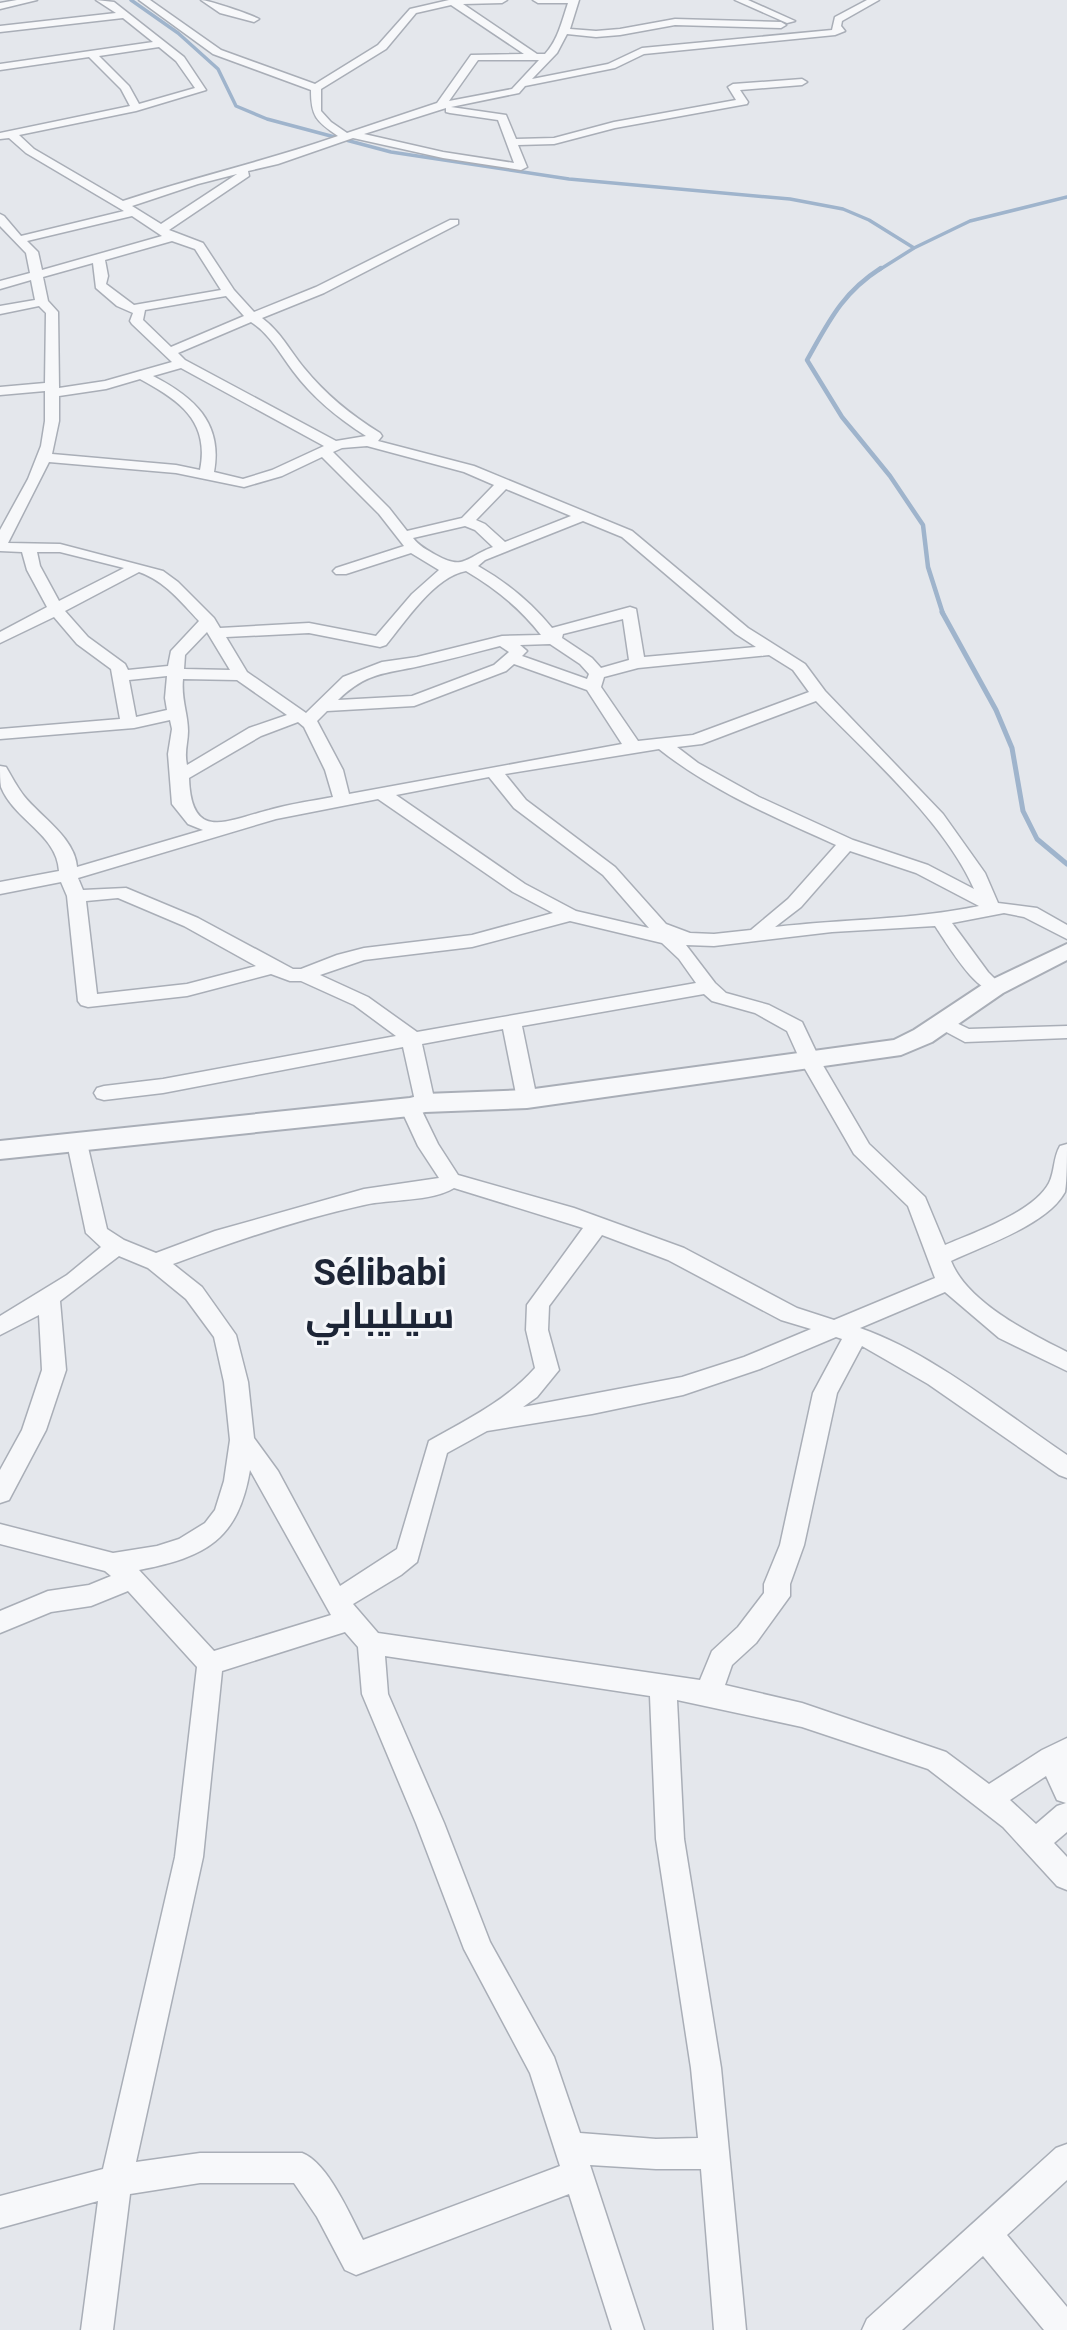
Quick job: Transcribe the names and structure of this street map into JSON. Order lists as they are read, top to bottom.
{
  "districts": ["Sélibabi سيليبابي"]
}
